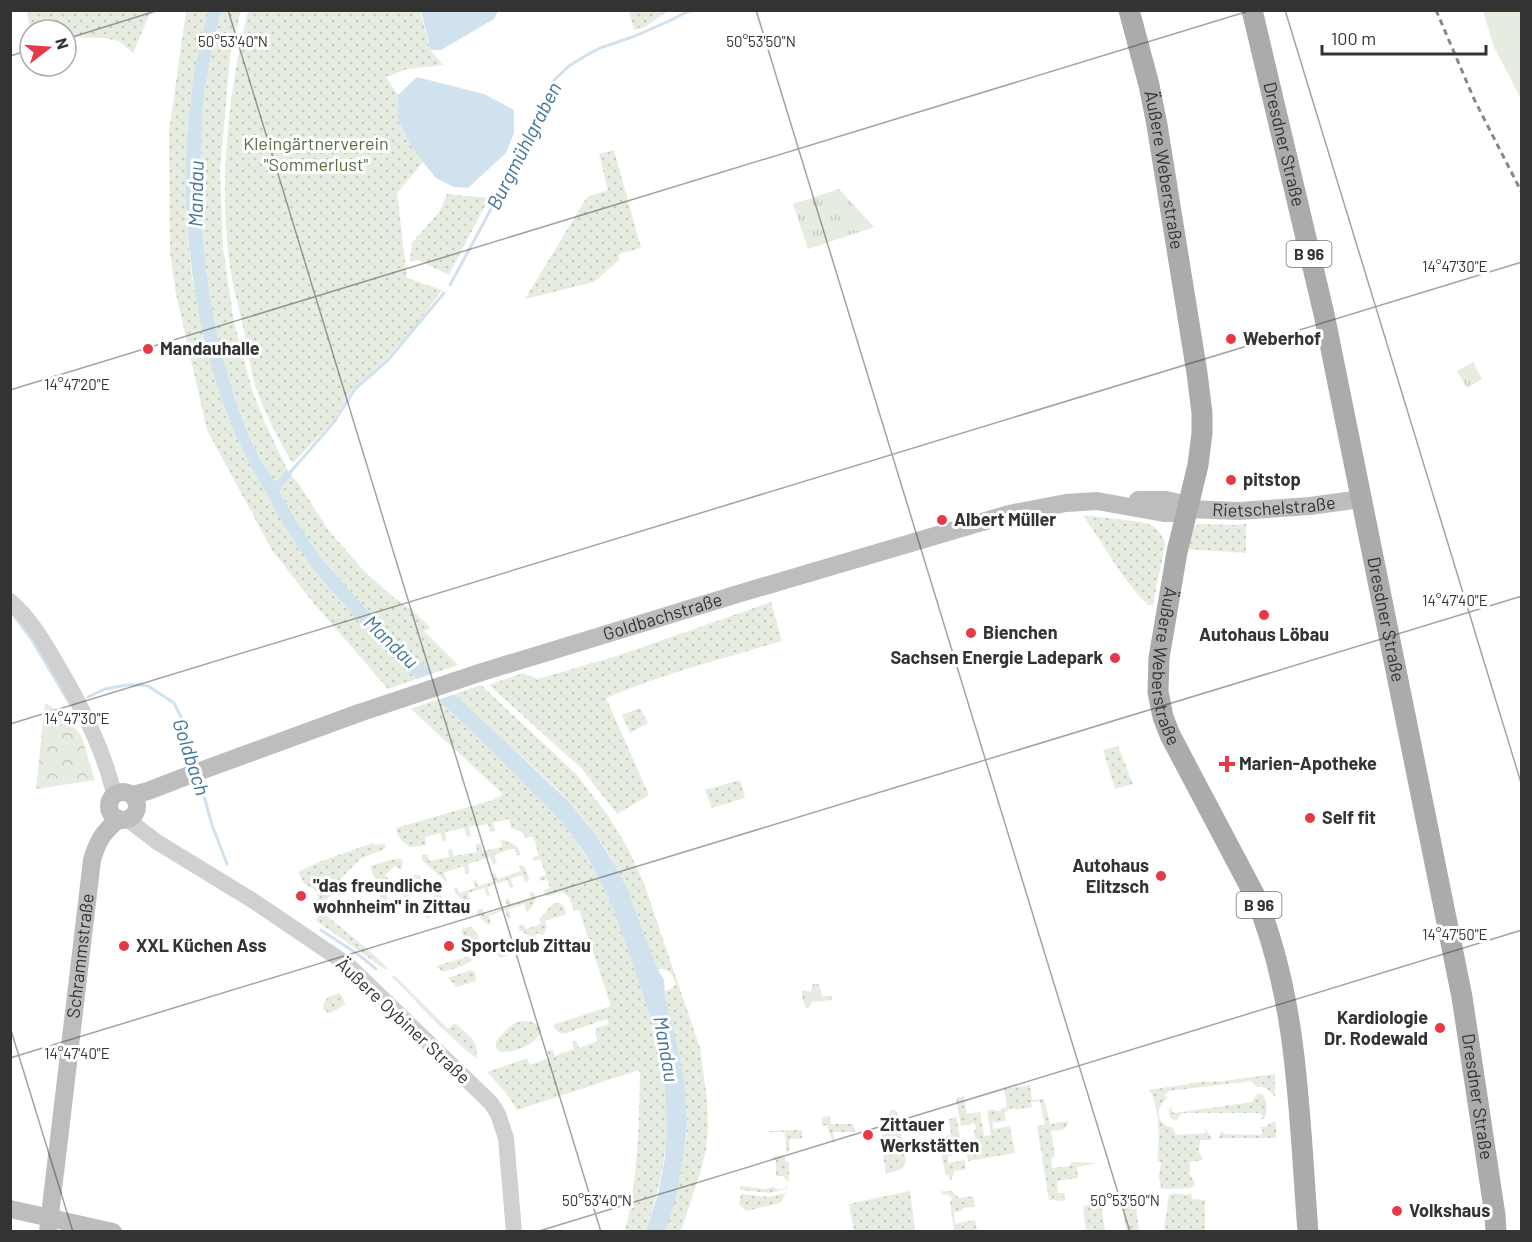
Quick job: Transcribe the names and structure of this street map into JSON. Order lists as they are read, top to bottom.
{
  "streets": {
    "main road": [
      "Dresdner Straße",
      "Äußere Weberstraße",
      "B 96",
      "Rietschelstraße",
      "Goldbachstraße",
      "Schrammstraße"
    ],
    "street": ["Äußere Oybiner Straße"]
  },
  "crossings": [
    ["Dresdner Straße", "Rietschelstraße"],
    ["Äußere Weberstraße", "Rietschelstraße"],
    ["Äußere Weberstraße", "Goldbachstraße"],
    ["Rietschelstraße", "Goldbachstraße"],
    ["Goldbachstraße", "Schrammstraße"],
    ["Goldbachstraße", "Äußere Oybiner Straße"],
    ["Schrammstraße", "Äußere Oybiner Straße"]
  ],
  "water": ["Burgmühlgraben", "Mandau", "Goldbach"],
  "parks": ["Kleingärtnerverein \"Sommerlust\""],
  "places": {
    "other": [
      "Weberhof",
      "Mandauhalle",
      "pitstop",
      "Albert Müller",
      "Autohaus Löbau",
      "Bienchen",
      "Sachsen Energie Ladepark",
      "Self fit",
      "Autohaus Elitzsch",
      "\"das freundliche wohnheim\" in Zittau",
      "XXL Küchen Ass",
      "Sportclub Zittau",
      "Kardiologie Dr. Rodewald",
      "Zittauer Werkstätten",
      "Volkshaus"
    ],
    "health": ["Marien-Apotheke"]
  },
  "scale_bar": "100 m",
  "north": "right",
  "coordinates": [
    "50°53'40\"N",
    "50°53'50\"N",
    "14°47'30\"E",
    "14°47'20\"E",
    "14°47'40\"E",
    "14°47'50\"E"
  ]
}
